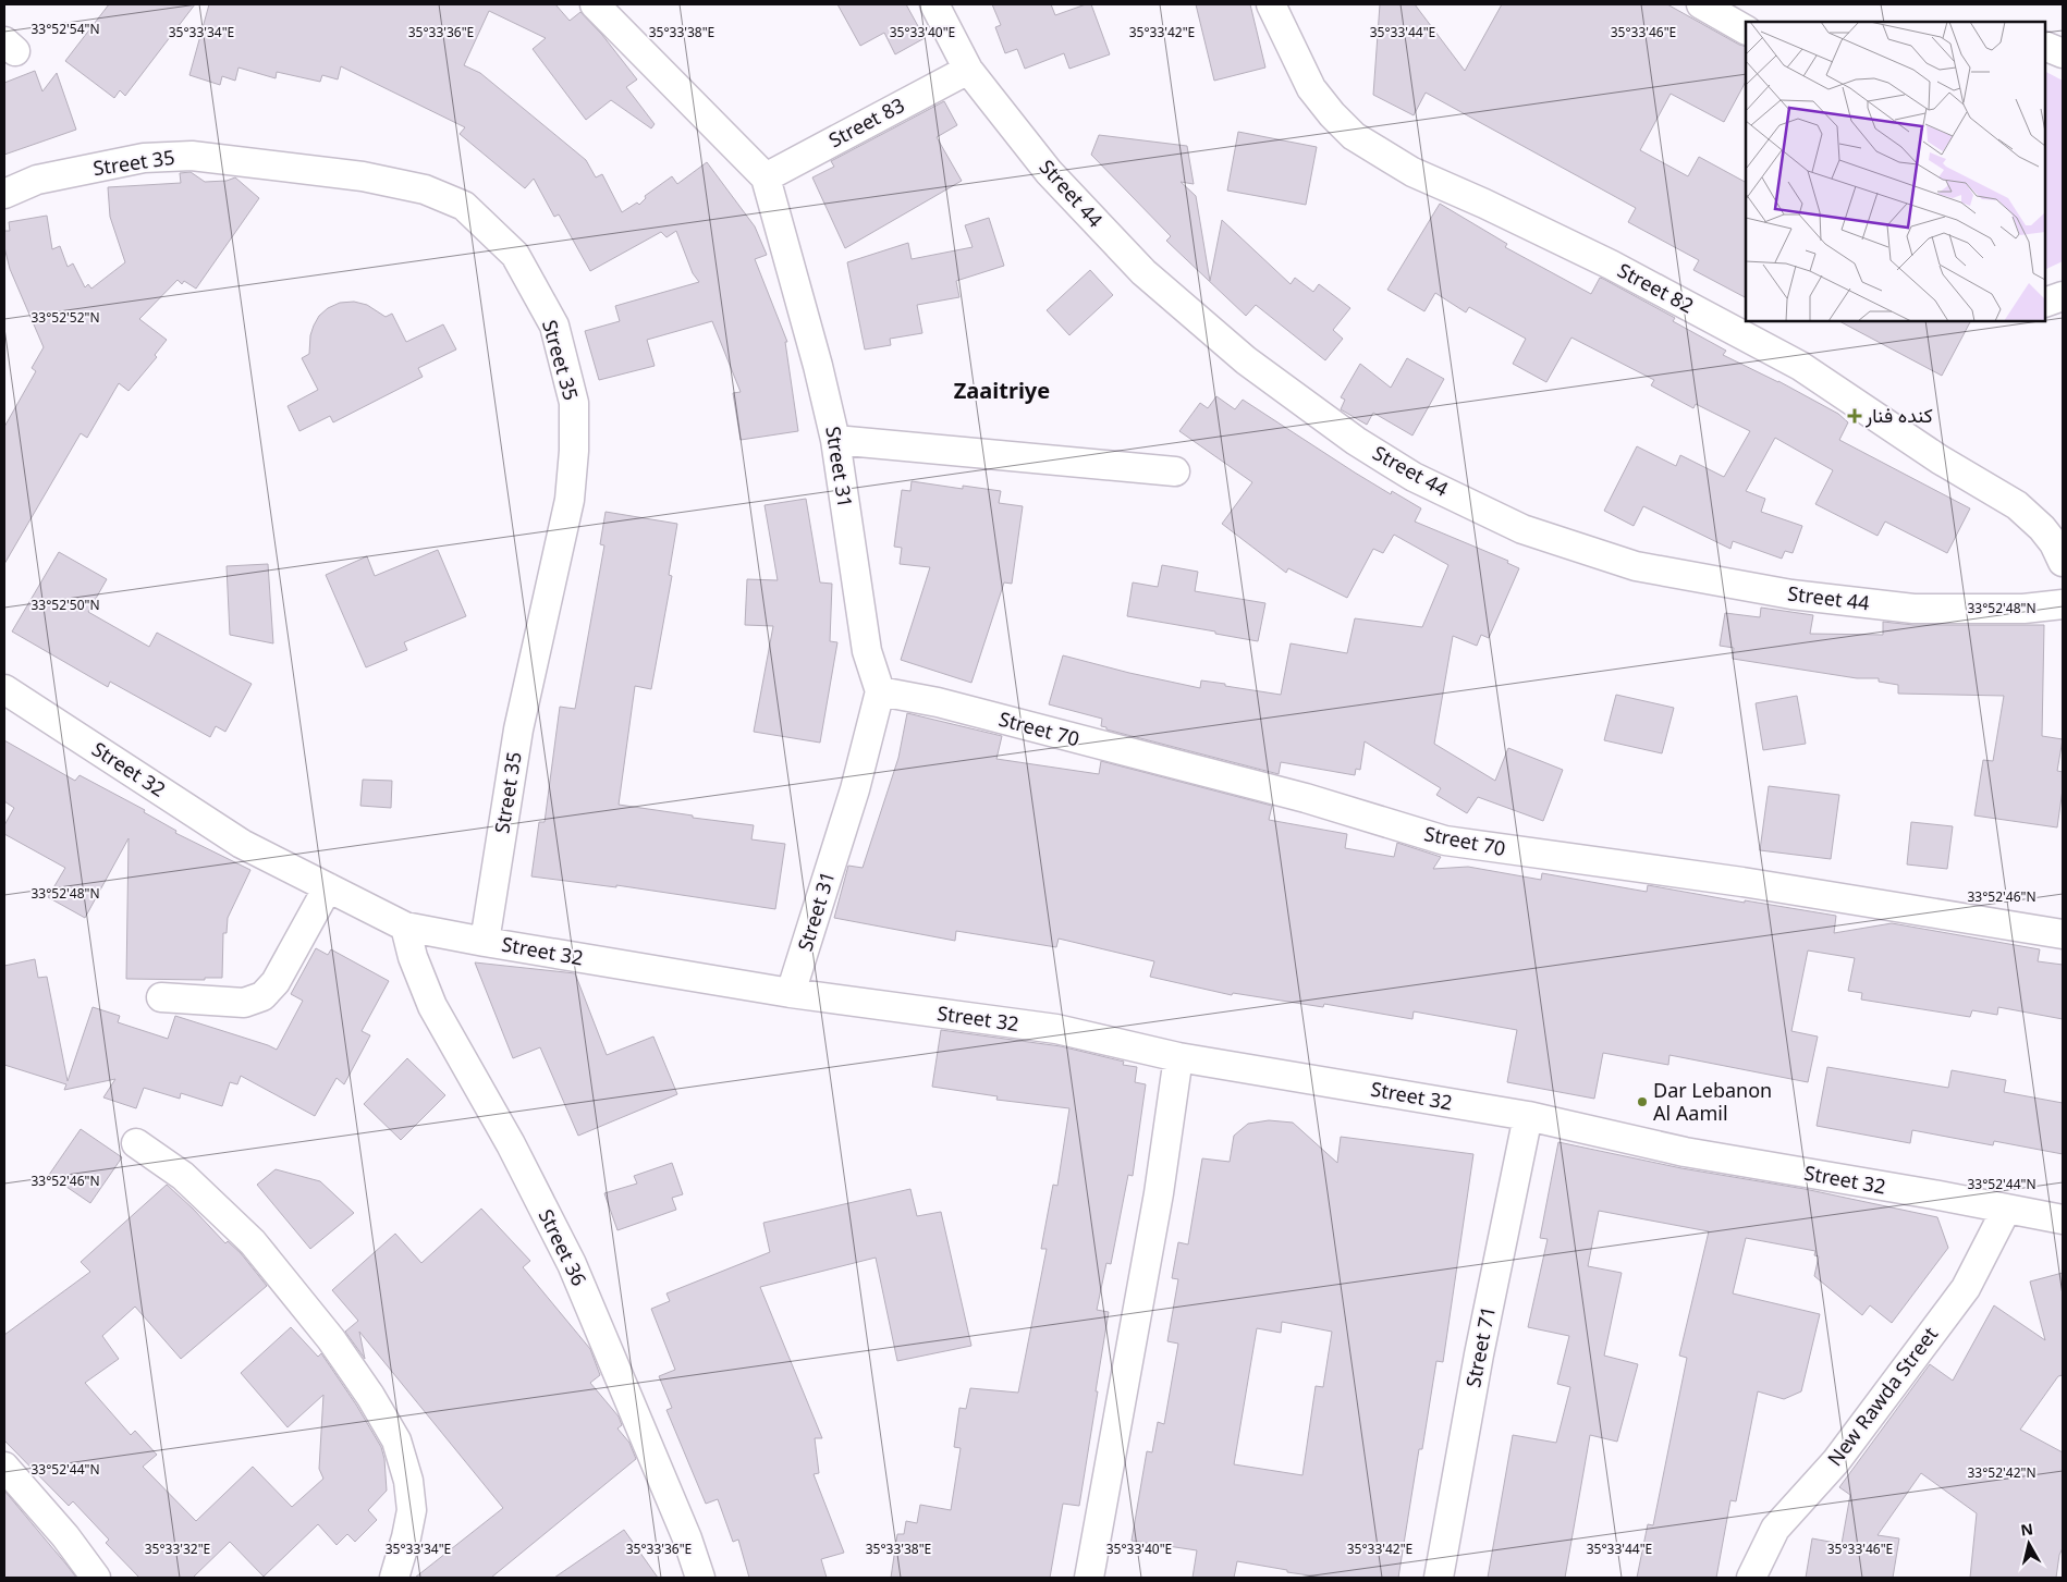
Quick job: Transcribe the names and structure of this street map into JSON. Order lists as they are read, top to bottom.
{
  "streets": {
    "street": [
      "Street 83",
      "Street 35",
      "Street 44",
      "Street 82",
      "Street 31",
      "Street 70",
      "Street 32",
      "Street 36",
      "Street 71",
      "New Rawda Street"
    ]
  },
  "crossings": [
    ["Street 83", "Street 44"],
    ["Street 83", "Street 31"],
    ["Street 35", "Street 32"],
    ["Street 31", "Street 70"],
    ["Street 31", "Street 32"],
    ["Street 32", "Street 36"],
    ["Street 32", "Street 71"],
    ["Street 32", "New Rawda Street"]
  ],
  "districts": ["Zaaitriye"],
  "places": {
    "health": ["كنده فنار"],
    "other": ["Dar Lebanon Al Aamil"]
  },
  "north": "top",
  "coordinates": [
    "33°52'54\"N",
    "35°33'34\"E",
    "35°33'36\"E",
    "35°33'38\"E",
    "35°33'40\"E",
    "35°33'42\"E",
    "35°33'44\"E",
    "35°33'46\"E",
    "33°52'52\"N",
    "33°52'50\"N",
    "33°52'48\"N",
    "33°52'46\"N",
    "33°52'44\"N",
    "33°52'42\"N",
    "35°33'32\"E"
  ]
}
